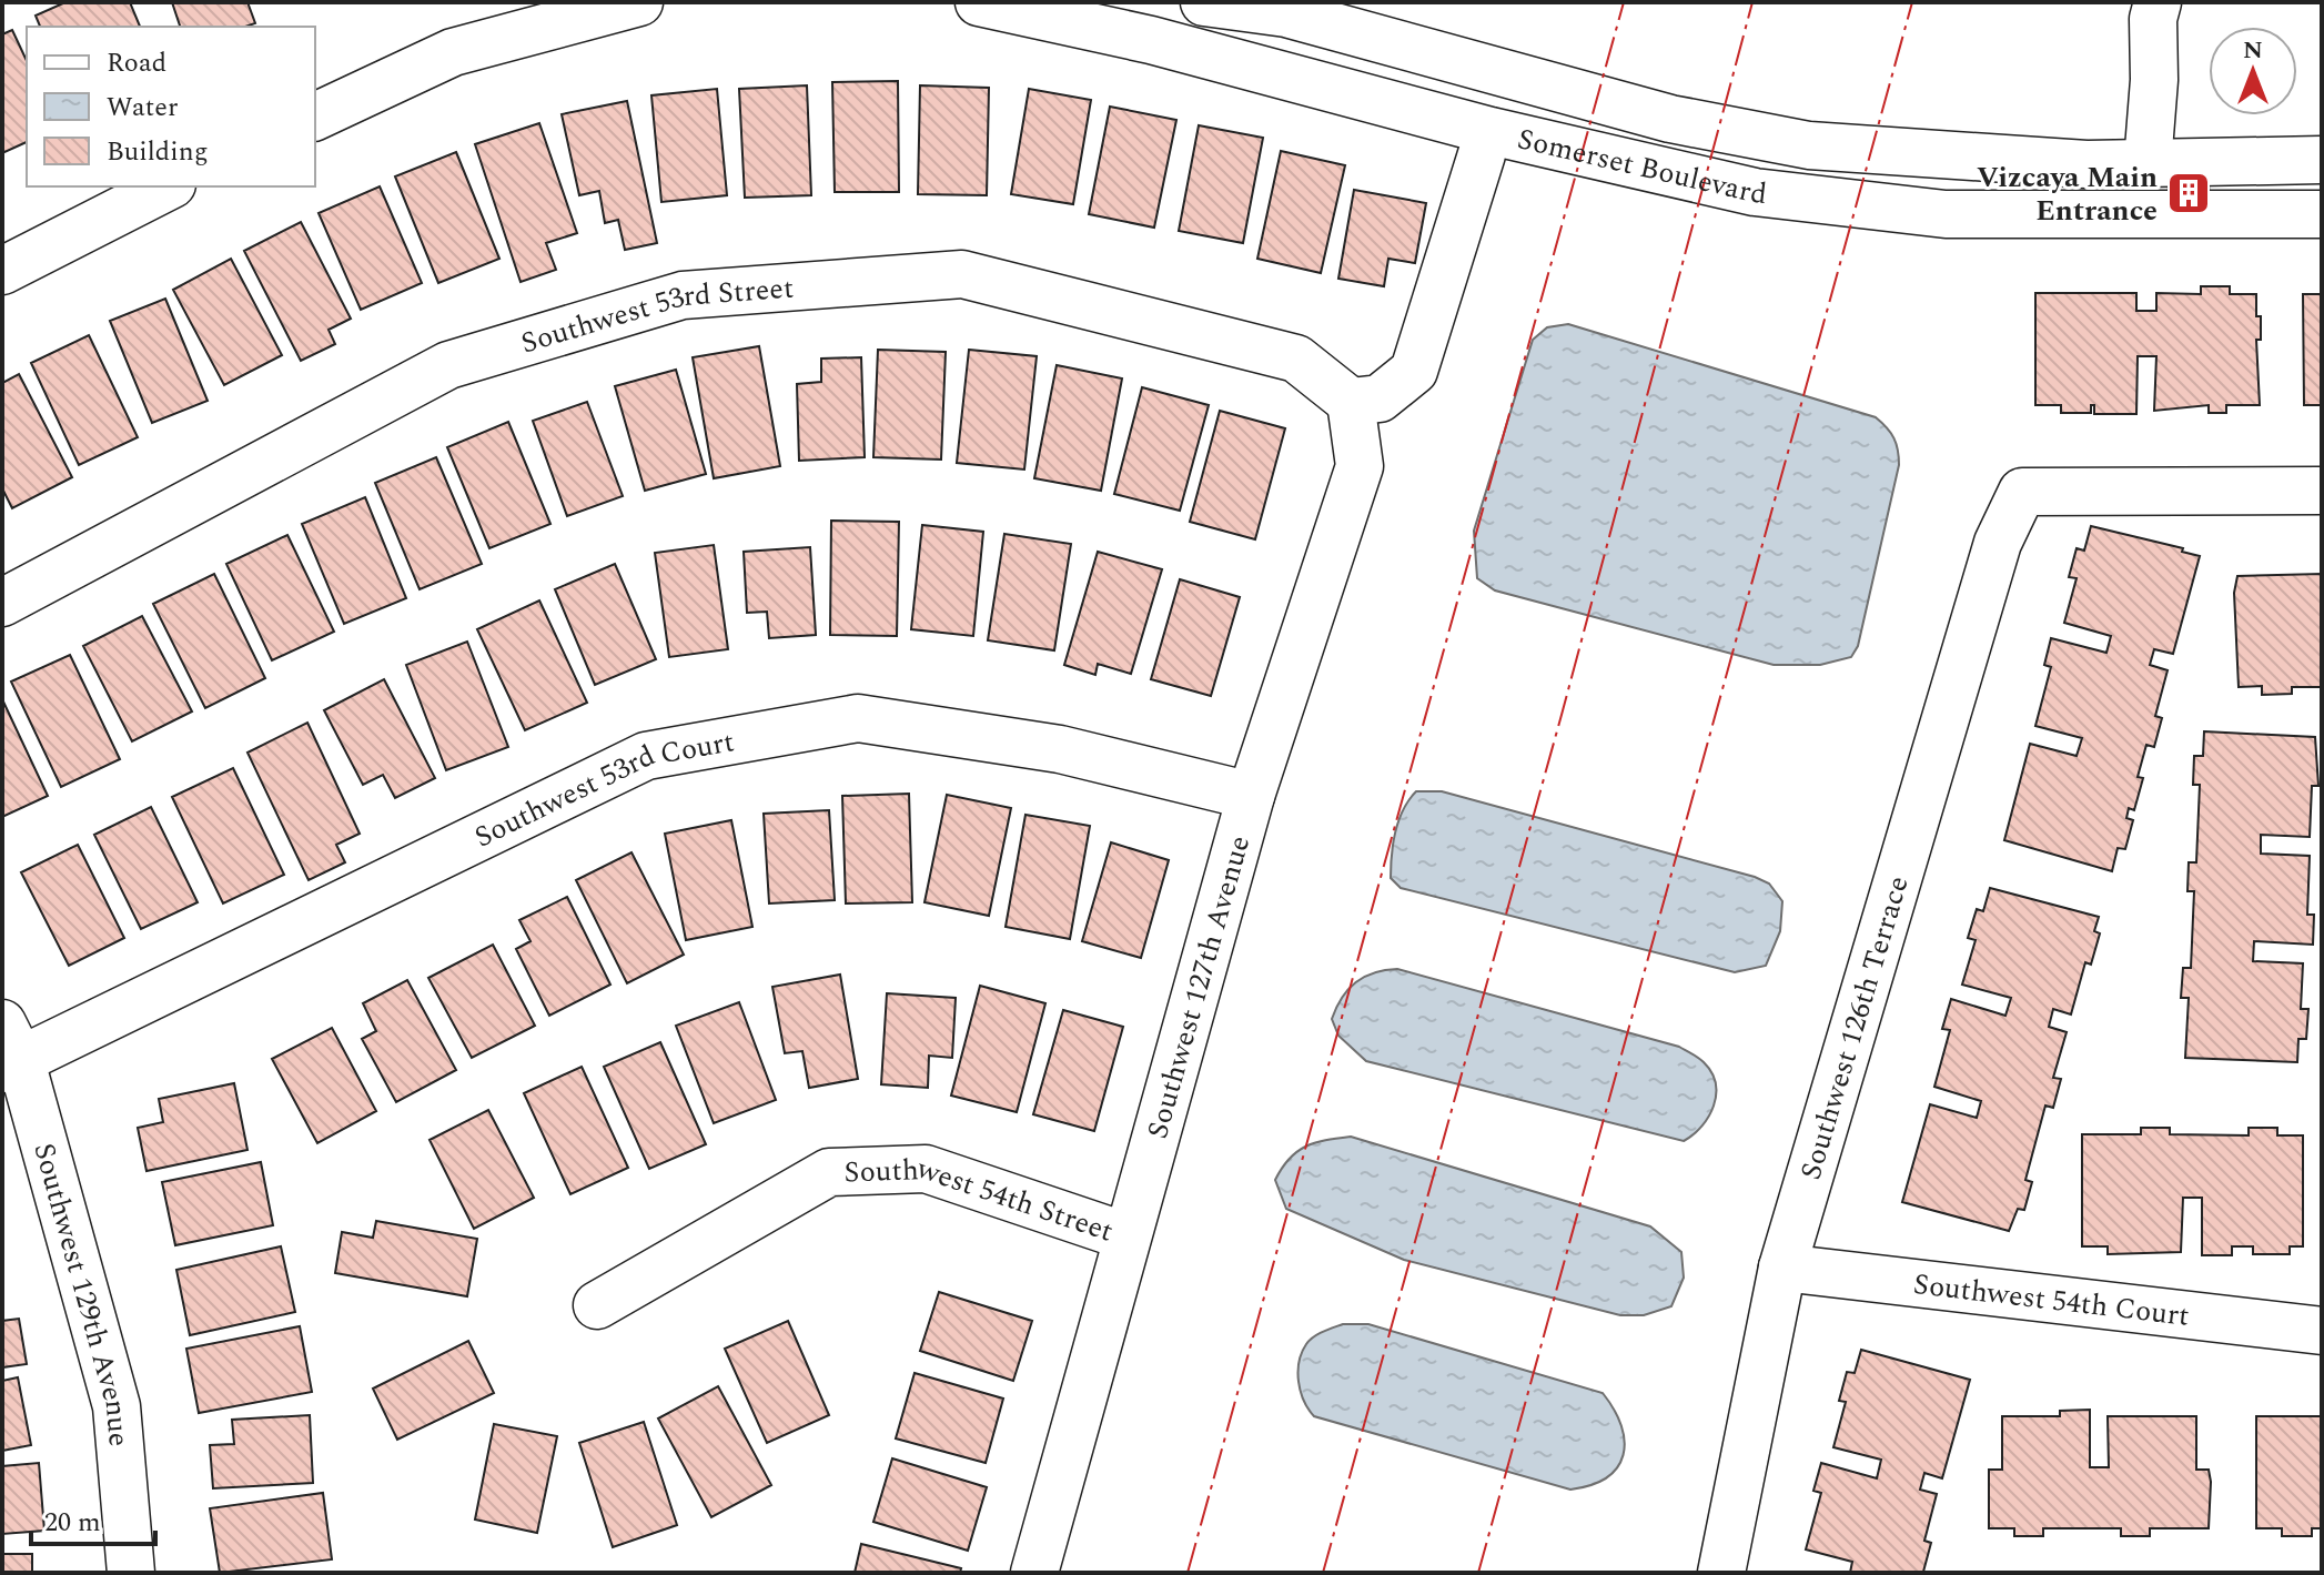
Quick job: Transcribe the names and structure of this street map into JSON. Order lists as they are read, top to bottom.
{
  "streets": {
    "street": [
      "Somerset Boulevard",
      "Southwest 53rd Street",
      "Southwest 53rd Court",
      "Southwest 127th Avenue",
      "Southwest 126th Terrace",
      "Southwest 54th Street",
      "Southwest 129th Avenue",
      "Southwest 54th Court"
    ]
  },
  "crossings": [
    ["Southwest 53rd Street", "Southwest 127th Avenue"],
    ["Southwest 53rd Court", "Southwest 127th Avenue"],
    ["Southwest 53rd Court", "Southwest 129th Avenue"],
    ["Southwest 127th Avenue", "Southwest 54th Street"],
    ["Southwest 126th Terrace", "Southwest 54th Court"]
  ],
  "places": {
    "building": ["Vizcaya Main Entrance"]
  },
  "legend": ["Road", "Water", "Building"],
  "scale_bar": "20 m",
  "north": "top"
}
